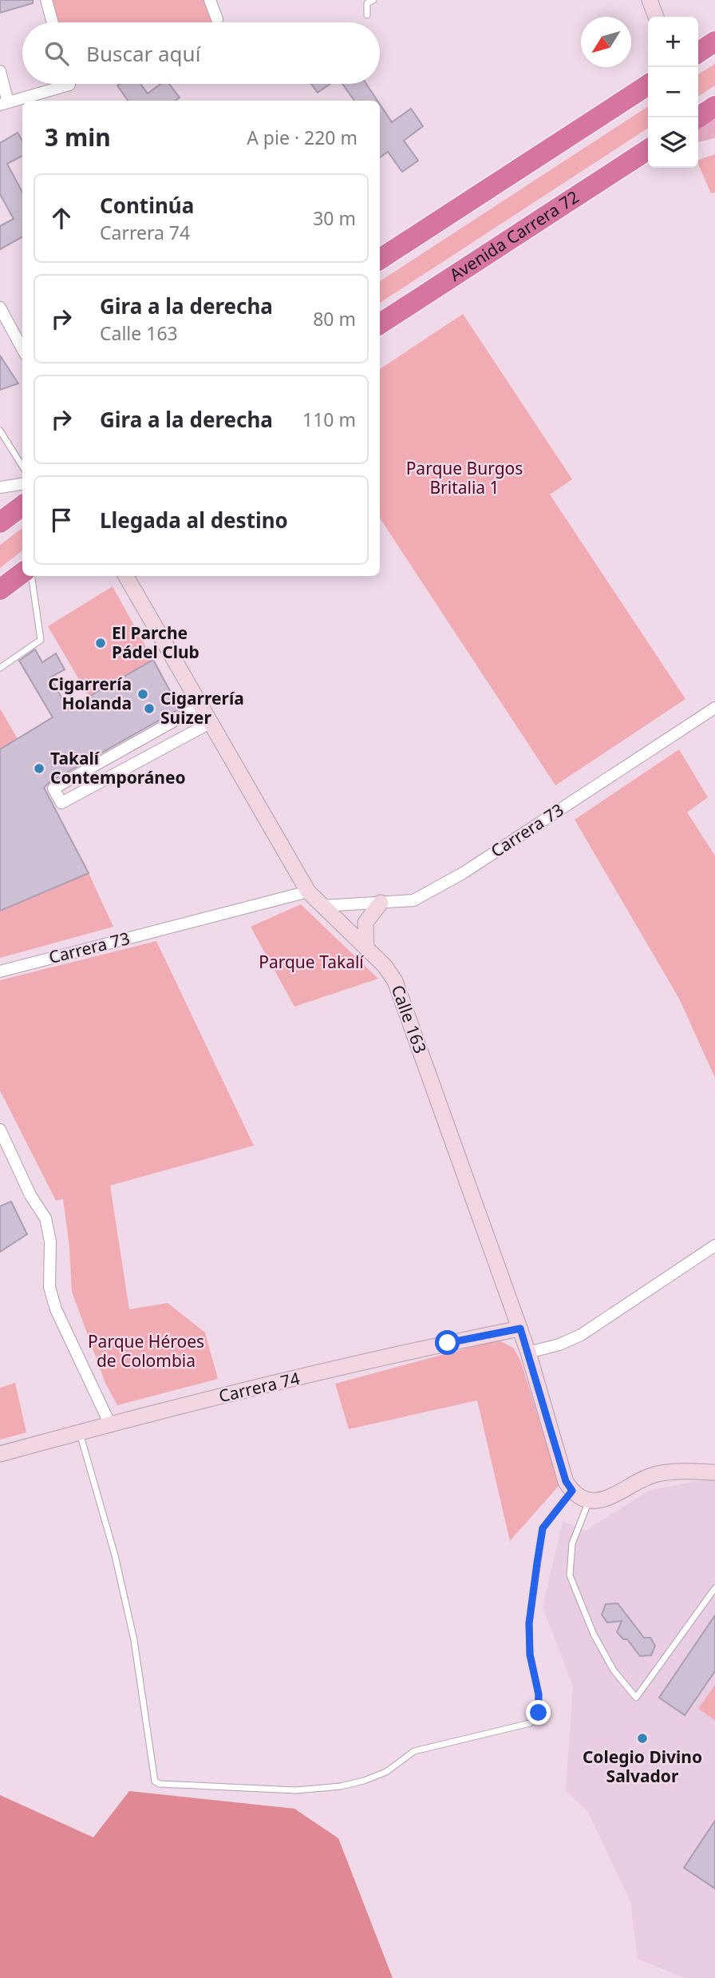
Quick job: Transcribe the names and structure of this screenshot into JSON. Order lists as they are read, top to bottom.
{
  "streets": {
    "highway": ["Avenida Carrera 72"],
    "street": ["Carrera 73", "Calle 163", "Carrera 74"]
  },
  "crossings": [
    ["Carrera 73", "Calle 163"],
    ["Calle 163", "Carrera 74"]
  ],
  "parks": ["Parque Burgos Britalia 1", "Parque Takalí", "Parque Héroes de Colombia"],
  "places": [
    "El Parche Pádel Club",
    "Cigarrería Holanda",
    "Cigarrería Suizer",
    "Takalí Contemporáneo",
    "Colegio Divino Salvador"
  ],
  "north": "bottom left",
  "page": {
    "map_buttons": ["+", "−"],
    "search": "Buscar aquí",
    "heading": ["3 min", "A pie · 220 m"],
    "list": [
      ["Continúa", "Carrera 74", "30 m"],
      ["Gira a la derecha", "Calle 163", "80 m"],
      ["Gira a la derecha", "110 m"],
      "Llegada al destino"
    ]
  }
}
